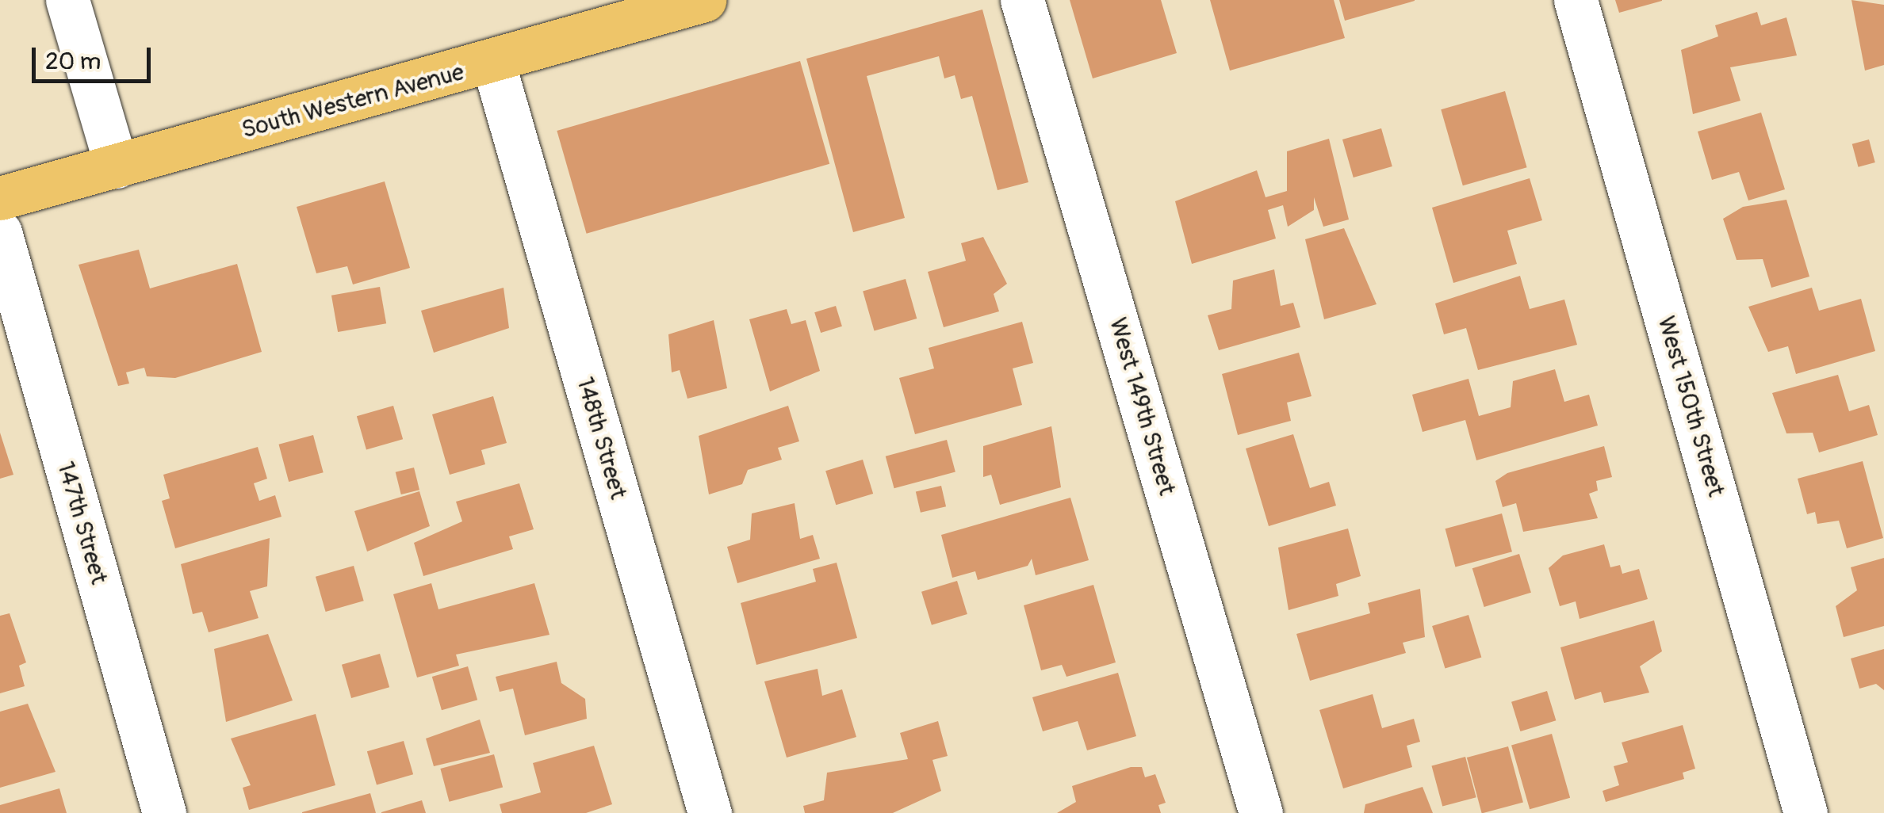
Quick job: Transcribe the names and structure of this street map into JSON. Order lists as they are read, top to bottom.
{
  "streets": {
    "main road": ["South Western Avenue"],
    "street": [
      "West 149th Street",
      "West 150th Street",
      "148th Street",
      "147th Street"
    ]
  },
  "crossings": [
    ["South Western Avenue", "148th Street"]
  ],
  "scale_bar": "20 m"
}
